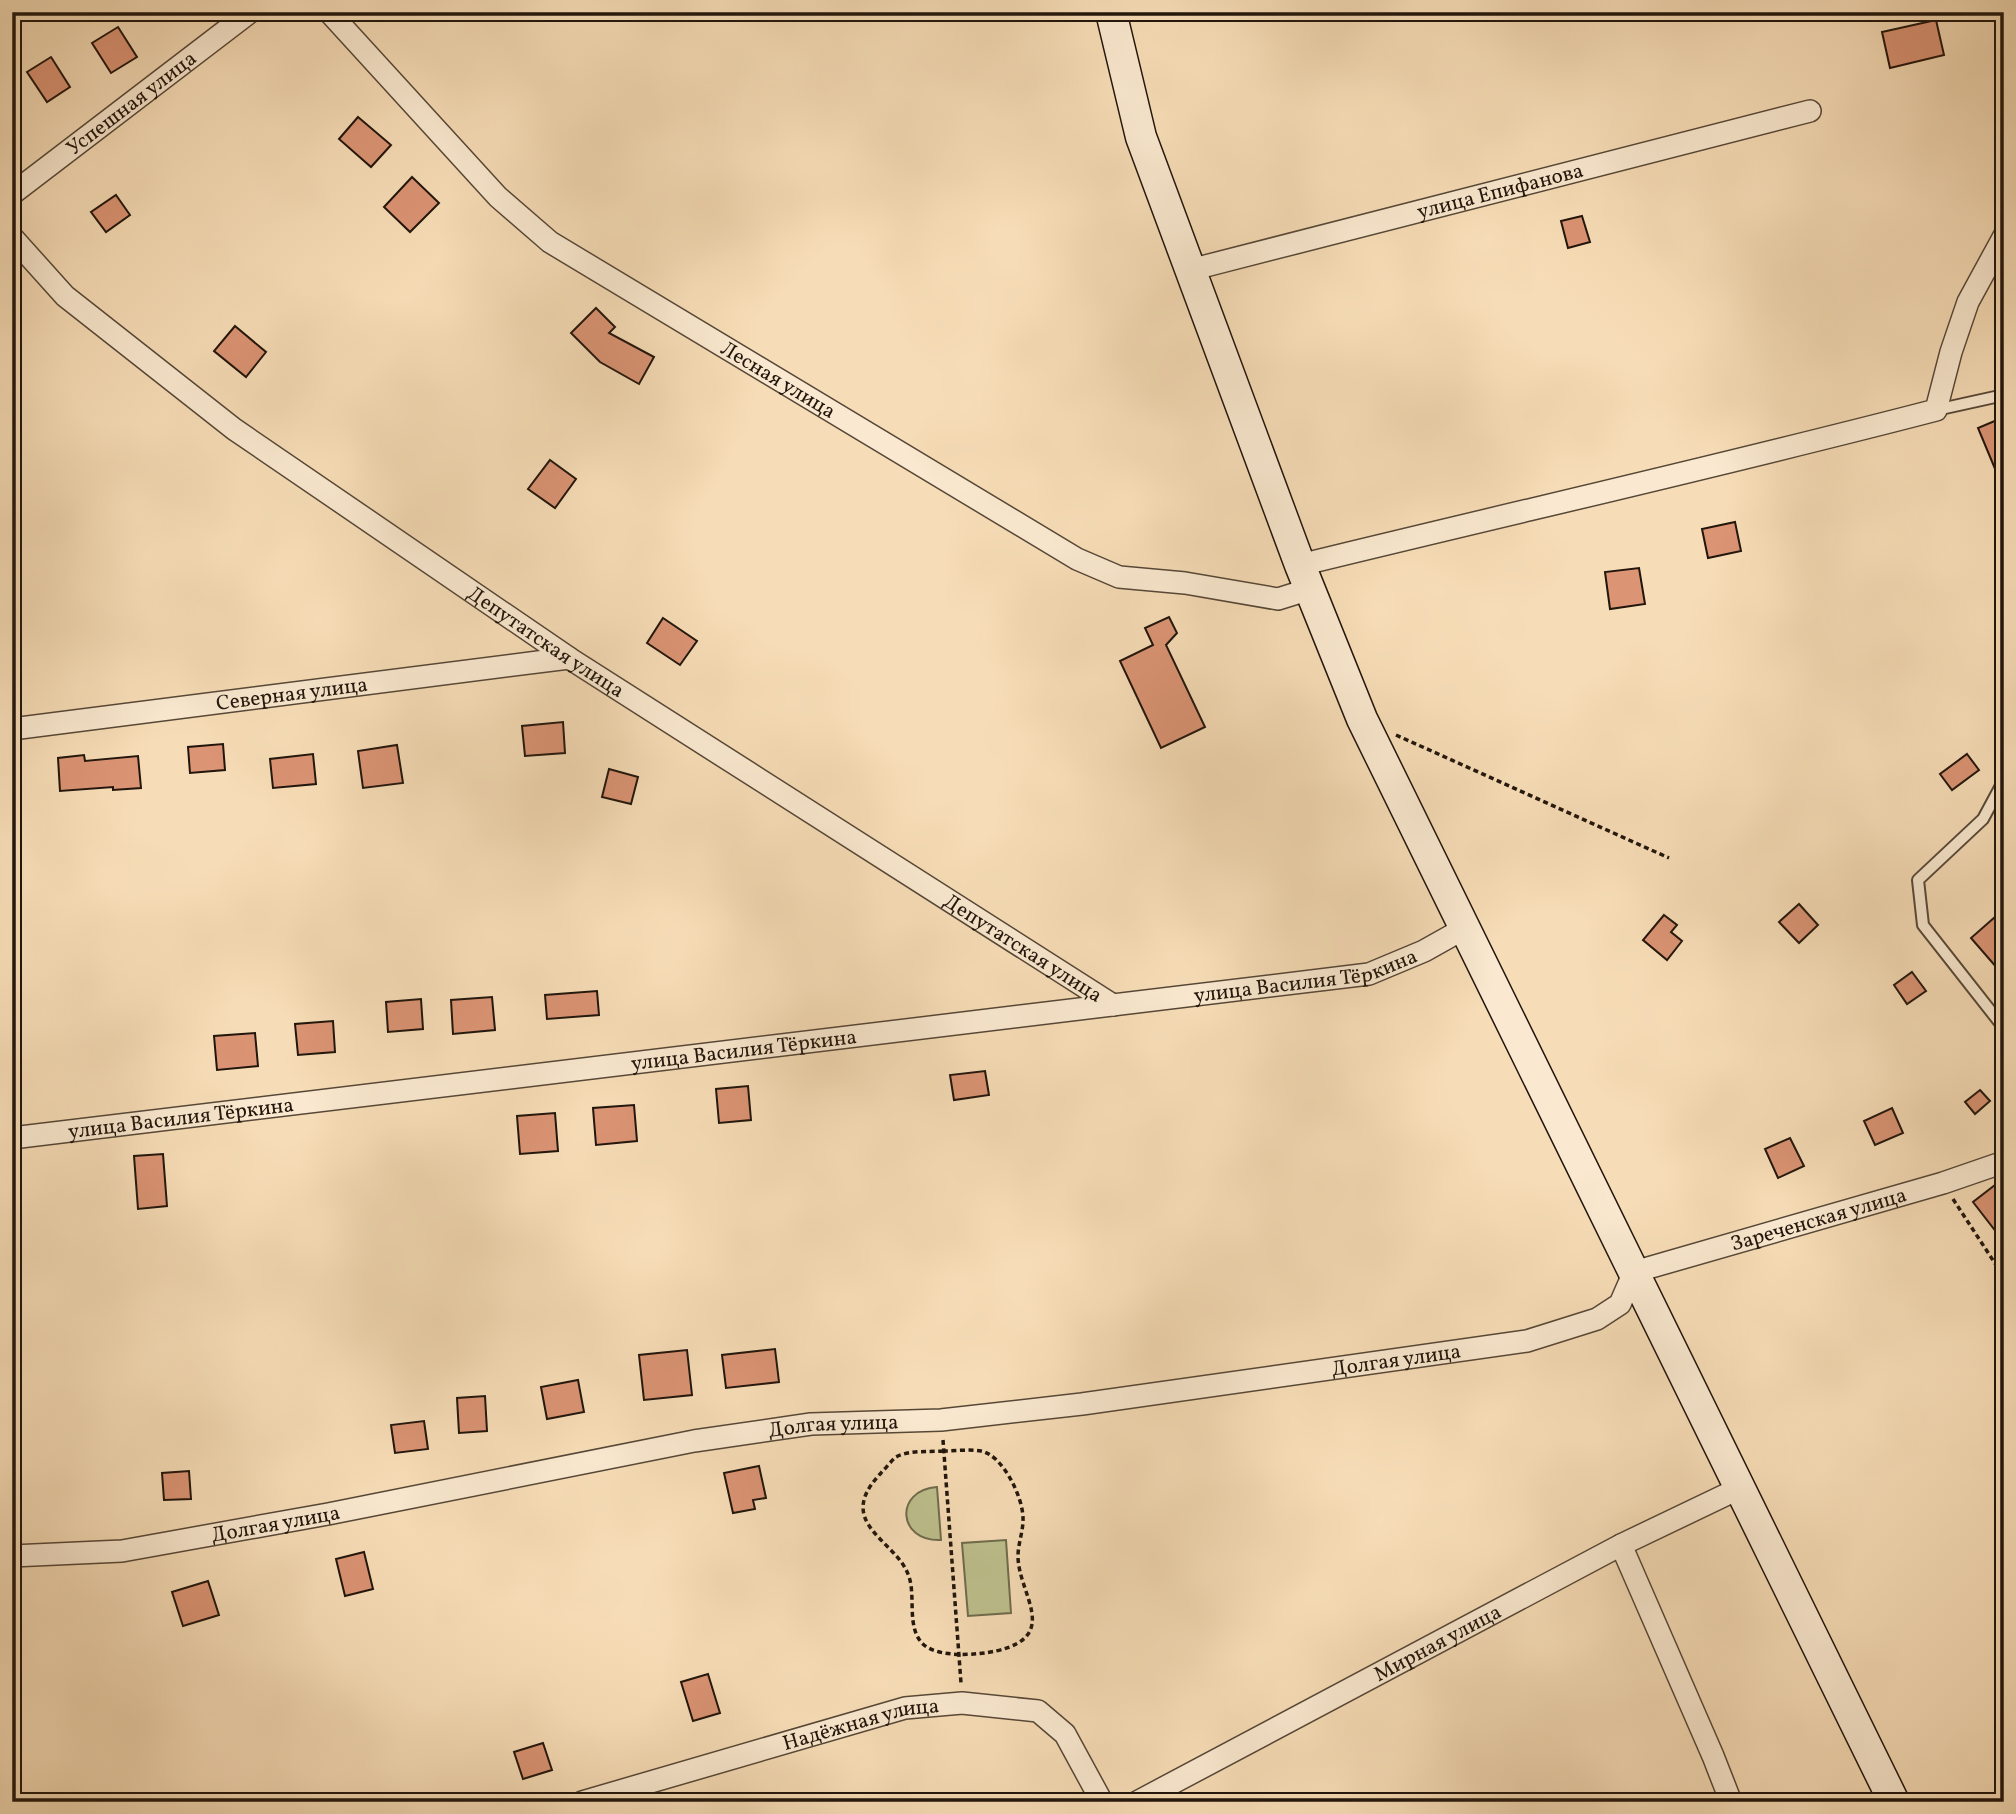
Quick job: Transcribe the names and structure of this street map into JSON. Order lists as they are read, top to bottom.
{
  "streets": {
    "street": [
      "Успешная улица",
      "улица Епифанова",
      "Лесная улица",
      "Депутатская улица",
      "Северная улица",
      "улица Василия Тёркина",
      "Зареченская улица",
      "Долгая улица",
      "Мирная улица",
      "Надёжная улица"
    ]
  },
  "crossings": [
    ["Депутатская улица", "Северная улица"],
    ["Депутатская улица", "улица Василия Тёркина"],
    ["Зареченская улица", "Долгая улица"]
  ]
}
